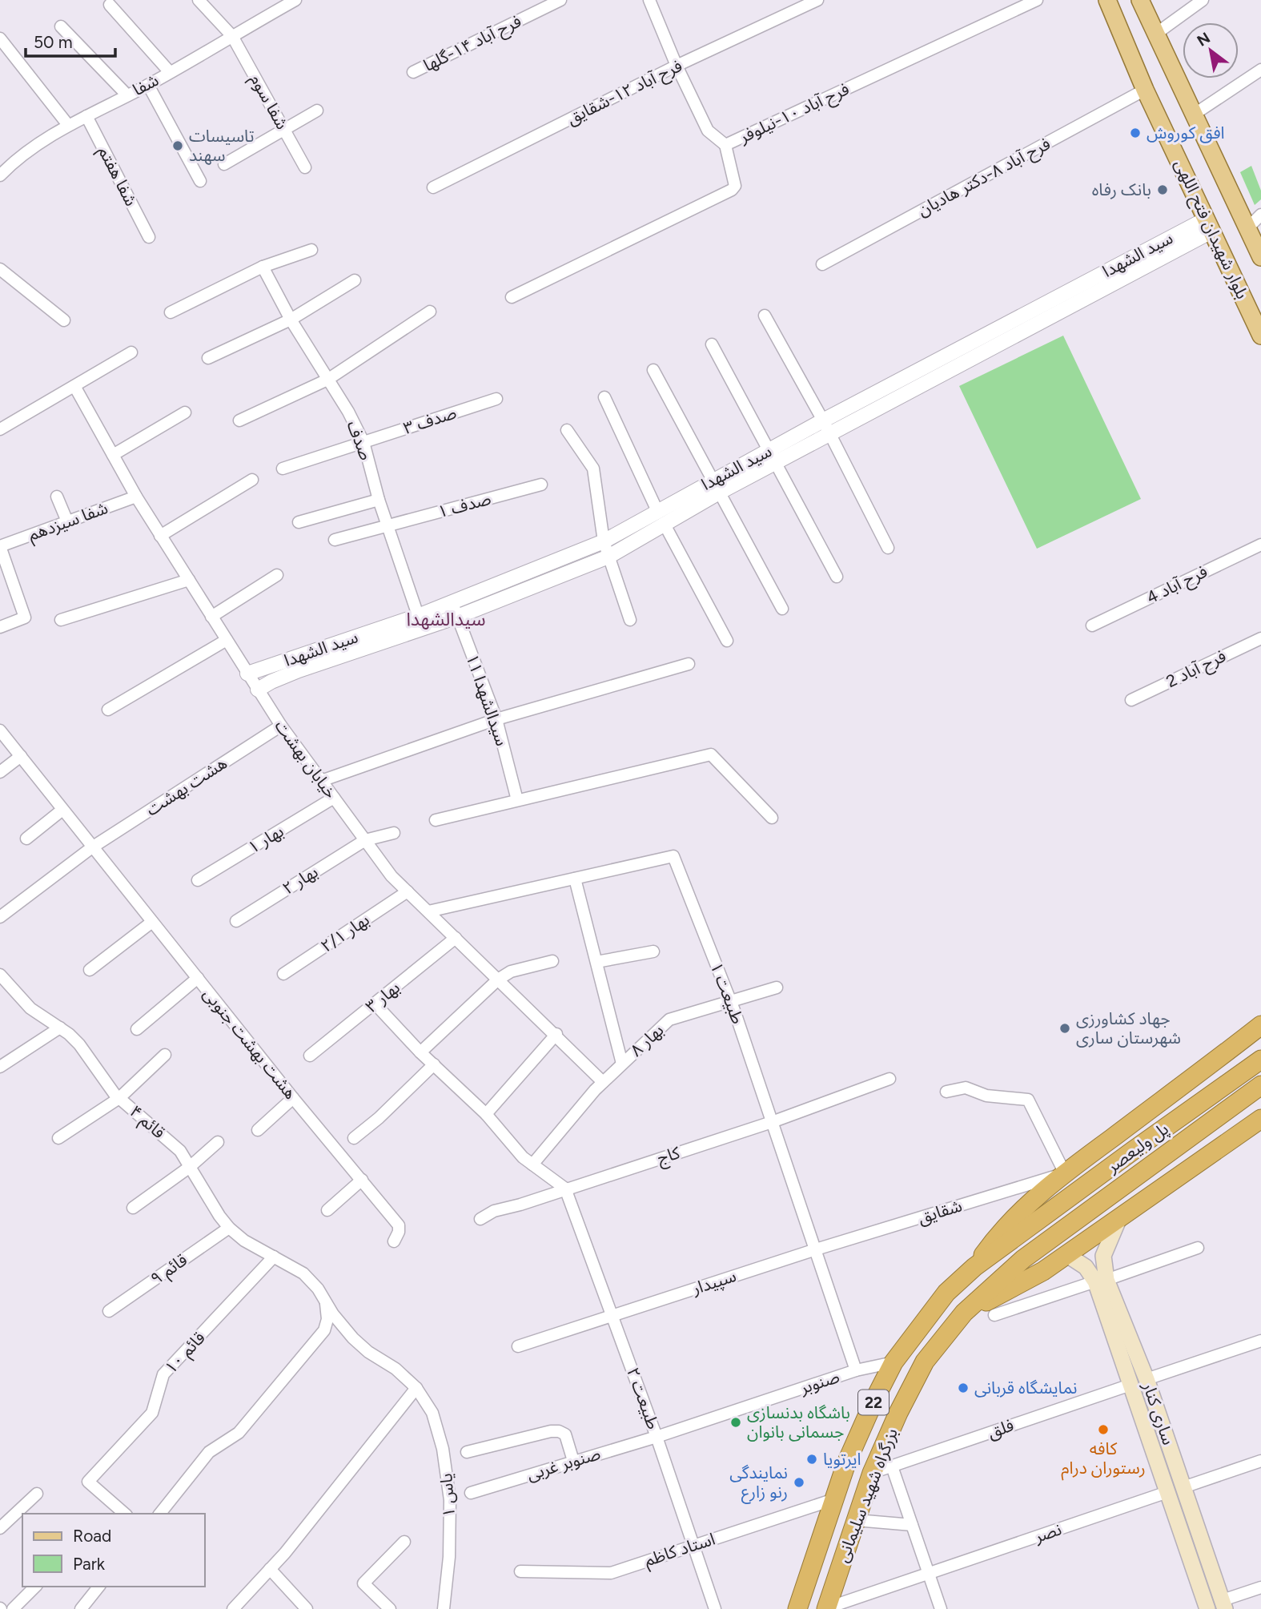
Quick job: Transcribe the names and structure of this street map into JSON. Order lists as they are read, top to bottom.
{
  "streets": {
    "highway": ["پل ولیعصر", "22", "بزرگراه شهید سلیمانی"],
    "main road": ["بلوار شهیدان فتح اللهی", "ساری کنار"],
    "street": [
      "فرح آباد ۱۴-گلها",
      "شفا",
      "فرح آباد ۱۲-شقایق",
      "شفا سوم",
      "فرح آباد ۱۰-نیلوفر",
      "شفا هفتم",
      "فرح آباد ۸-دکتر هادیان",
      "سید الشهدا",
      "صدف ۳",
      "صدف",
      "صدف ۱",
      "شفا سیزدهم",
      "فرح آباد 4",
      "فرح آباد 2",
      "سیدالشهدا ۱۱",
      "خیابان بهشت",
      "هشت بهشت",
      "بهار ۱",
      "بهار ۲",
      "بهار ۲/۱",
      "طبیعت ۱",
      "بهار ۳",
      "بهار ۸",
      "هشت بهشت جنوبی",
      "قائم ۴",
      "کاج",
      "شقایق",
      "قائم ۹",
      "سپیدار",
      "قائم ۱۰",
      "صنوبر",
      "طبیعت ۲",
      "فلق",
      "صنوبر غربی",
      "یاس ۱",
      "نصر",
      "استاد کاظم"
    ]
  },
  "crossings": [
    ["شفا", "شفا سوم"],
    ["شفا", "شفا هفتم"],
    ["فرح آباد ۸-دکتر هادیان", "بلوار شهیدان فتح اللهی"],
    ["بلوار شهیدان فتح اللهی", "سید الشهدا"],
    ["سید الشهدا", "صدف"],
    ["سید الشهدا", "سیدالشهدا ۱۱"],
    ["سید الشهدا", "خیابان بهشت"],
    ["صدف ۳", "صدف"],
    ["صدف", "صدف ۱"],
    ["شفا سیزدهم", "خیابان بهشت"],
    ["خیابان بهشت", "هشت بهشت"],
    ["خیابان بهشت", "بهار ۱"],
    ["خیابان بهشت", "بهار ۲"],
    ["خیابان بهشت", "بهار ۲/۱"],
    ["خیابان بهشت", "طبیعت ۱"],
    ["خیابان بهشت", "بهار ۳"],
    ["خیابان بهشت", "بهار ۸"],
    ["هشت بهشت", "هشت بهشت جنوبی"],
    ["طبیعت ۱", "بهار ۸"],
    ["طبیعت ۱", "کاج"],
    ["طبیعت ۱", "شقایق"],
    ["طبیعت ۱", "سپیدار"],
    ["طبیعت ۱", "صنوبر"],
    ["قائم ۴", "قائم ۹"],
    ["قائم ۴", "قائم ۱۰"],
    ["قائم ۴", "یاس ۱"],
    ["پل ولیعصر", "بزرگراه شهید سلیمانی"],
    ["کاج", "طبیعت ۲"],
    ["شقایق", "سپیدار"],
    ["سپیدار", "طبیعت ۲"],
    ["صنوبر", "طبیعت ۲"],
    ["صنوبر", "صنوبر غربی"],
    ["صنوبر", "بزرگراه شهید سلیمانی"],
    ["طبیعت ۲", "صنوبر غربی"],
    ["طبیعت ۲", "استاد کاظم"],
    ["ساری کنار", "فلق"],
    ["ساری کنار", "نصر"],
    ["فلق", "بزرگراه شهید سلیمانی"],
    ["بزرگراه شهید سلیمانی", "نصر"],
    ["بزرگراه شهید سلیمانی", "استاد کاظم"]
  ],
  "districts": ["سیدالشهدا"],
  "places": [
    "افق کوروش",
    "تاسیسات سهند",
    "بانک رفاه",
    "جهاد کشاورزی شهرستان ساری",
    "نمایشگاه قربانی",
    "باشگاه بدنسازی جسمانی بانوان",
    "کافه رستوران درام",
    "ایرتویا",
    "نمایندگی رنو زارع"
  ],
  "legend": ["Road", "Park"],
  "scale_bar": "50 m",
  "north": "top left"
}
